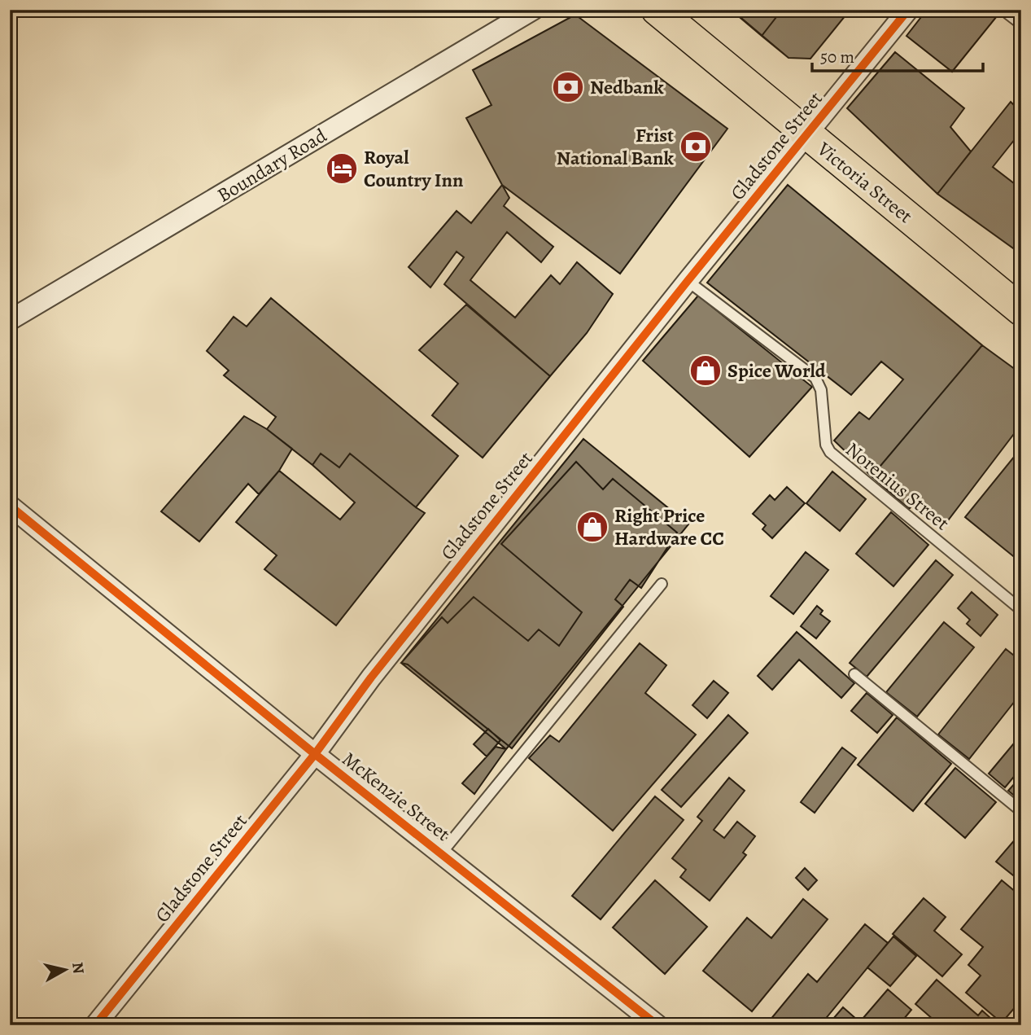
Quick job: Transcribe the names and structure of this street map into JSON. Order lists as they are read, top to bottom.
{
  "streets": {
    "main road": ["Victoria Street"],
    "street": ["Gladstone Street", "Boundary Road", "McKenzie Street"],
    "lane": ["Norenius Street"]
  },
  "crossings": [
    ["Gladstone Street", "Victoria Street"],
    ["Gladstone Street", "Norenius Street"],
    ["Gladstone Street", "McKenzie Street"]
  ],
  "places": {
    "bank": ["Nedbank", "Frist National Bank"],
    "hotel": ["Royal Country Inn"],
    "shop": ["Spice World", "Right Price Hardware CC"]
  },
  "scale_bar": "50 m",
  "north": "right"
}
